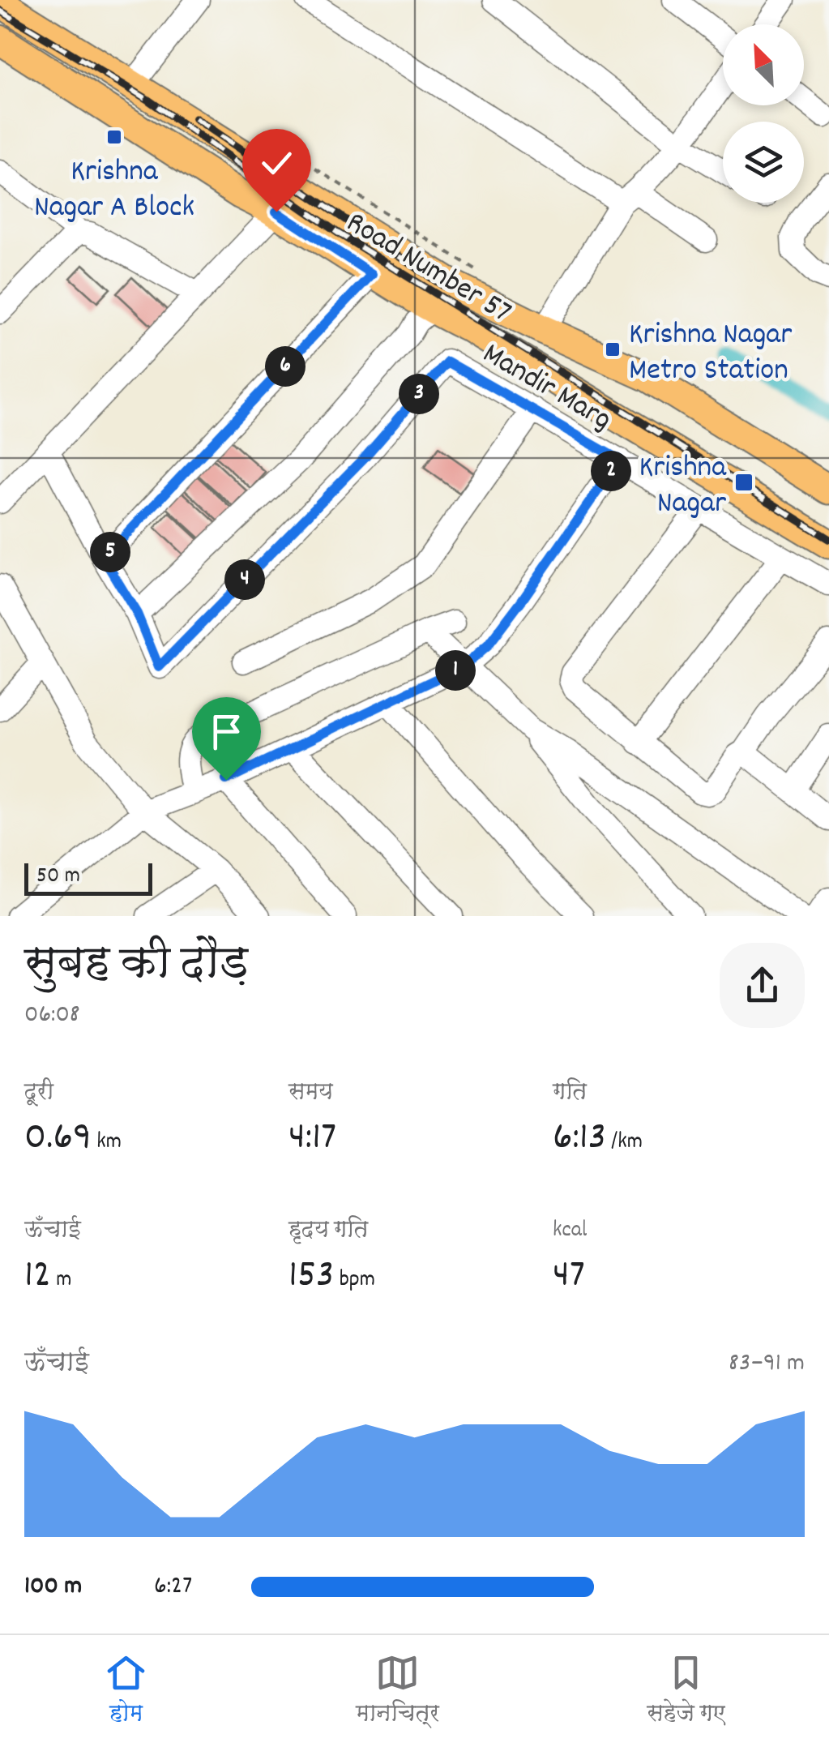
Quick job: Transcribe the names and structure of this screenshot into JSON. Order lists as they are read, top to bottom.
{
  "streets": {
    "main road": ["Road Number 57"],
    "street": ["Mandir Marg"]
  },
  "places": {
    "transit": ["Krishna Nagar A Block", "Krishna Nagar Metro Station", "Krishna Nagar"]
  },
  "scale_bar": "50 m",
  "north": "top left",
  "page": {
    "pins": [
      "6",
      "3",
      "2",
      "5",
      "4",
      "1"
    ],
    "scale": "50 m",
    "heading": ["सुबह की दौड़", "06:08"],
    "stats": [
      ["दूरी", "0.69 km"],
      ["समय", "4:17"],
      ["गति", "6:13 /km"],
      ["ऊँचाई", "12 m"],
      ["हृदय गति", "153 bpm"],
      ["kcal", "47"]
    ],
    "chart": ["ऊँचाई", "83–91 m"],
    "list": [
      {
        "name": "100 m",
        "note": "6:27"
      }
    ],
    "tabs": ["होम", "मानचित्र", "सहेजे गए"]
  }
}
